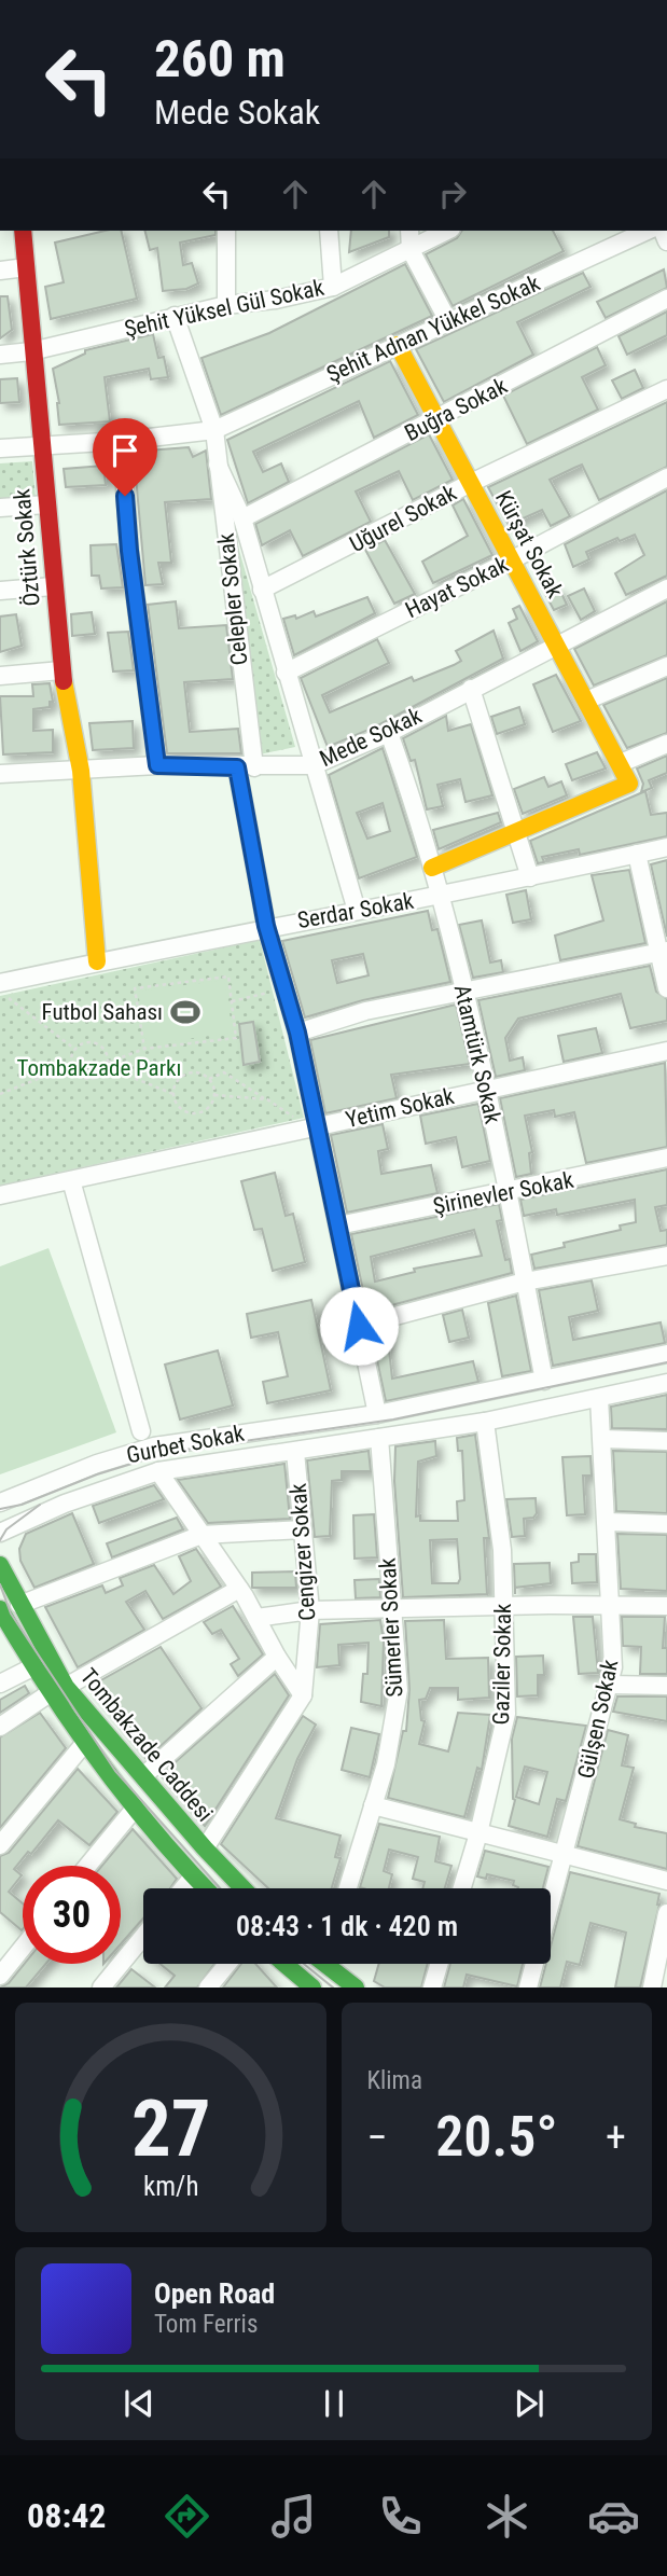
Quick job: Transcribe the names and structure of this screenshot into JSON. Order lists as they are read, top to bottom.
{
  "streets": {
    "street": [
      "Şehit Yüksel Gül Sokak",
      "Şehit Adnan Yükkel Sokak",
      "Buğra Sokak",
      "Uğurel Sokak",
      "Kürşat Sokak",
      "Öztürk Sokak",
      "Hayat Sokak",
      "Celepler Sokak",
      "Mede Sokak",
      "Serdar Sokak",
      "Atamtürk Sokak",
      "Yetim Sokak",
      "Şirinevler Sokak",
      "Gurbet Sokak",
      "Cengizer Sokak",
      "Sümerler Sokak",
      "Gaziler Sokak",
      "Gülşen Sokak",
      "Tombakzade Caddesi"
    ]
  },
  "crossings": [
    ["Şehit Yüksel Gül Sokak", "Öztürk Sokak"],
    ["Şehit Yüksel Gül Sokak", "Celepler Sokak"],
    ["Şehit Adnan Yükkel Sokak", "Kürşat Sokak"],
    ["Şehit Adnan Yükkel Sokak", "Öztürk Sokak"],
    ["Şehit Adnan Yükkel Sokak", "Celepler Sokak"],
    ["Buğra Sokak", "Kürşat Sokak"],
    ["Uğurel Sokak", "Kürşat Sokak"],
    ["Kürşat Sokak", "Hayat Sokak"],
    ["Kürşat Sokak", "Mede Sokak"],
    ["Öztürk Sokak", "Mede Sokak"],
    ["Öztürk Sokak", "Serdar Sokak"],
    ["Celepler Sokak", "Mede Sokak"],
    ["Celepler Sokak", "Serdar Sokak"],
    ["Celepler Sokak", "Yetim Sokak"],
    ["Celepler Sokak", "Şirinevler Sokak"],
    ["Celepler Sokak", "Gurbet Sokak"],
    ["Mede Sokak", "Atamtürk Sokak"],
    ["Serdar Sokak", "Atamtürk Sokak"],
    ["Atamtürk Sokak", "Yetim Sokak"],
    ["Atamtürk Sokak", "Şirinevler Sokak"],
    ["Atamtürk Sokak", "Gurbet Sokak"],
    ["Cengizer Sokak", "Tombakzade Caddesi"]
  ],
  "parks": ["Tombakzade Parkı"],
  "places": {
    "sports": ["Futbol Sahası"]
  },
  "page": {
    "turn": ["260 m", "Mede Sokak"],
    "limit": "30",
    "trip": "08:43 · 1 dk · 420 m",
    "tile": "Klima",
    "heat": ["−", "20.5°", "+"],
    "song": ["Open Road", "Tom Ferris"],
    "tabs": "08:42",
    "gauge": ["27", "km/h"]
  }
}
